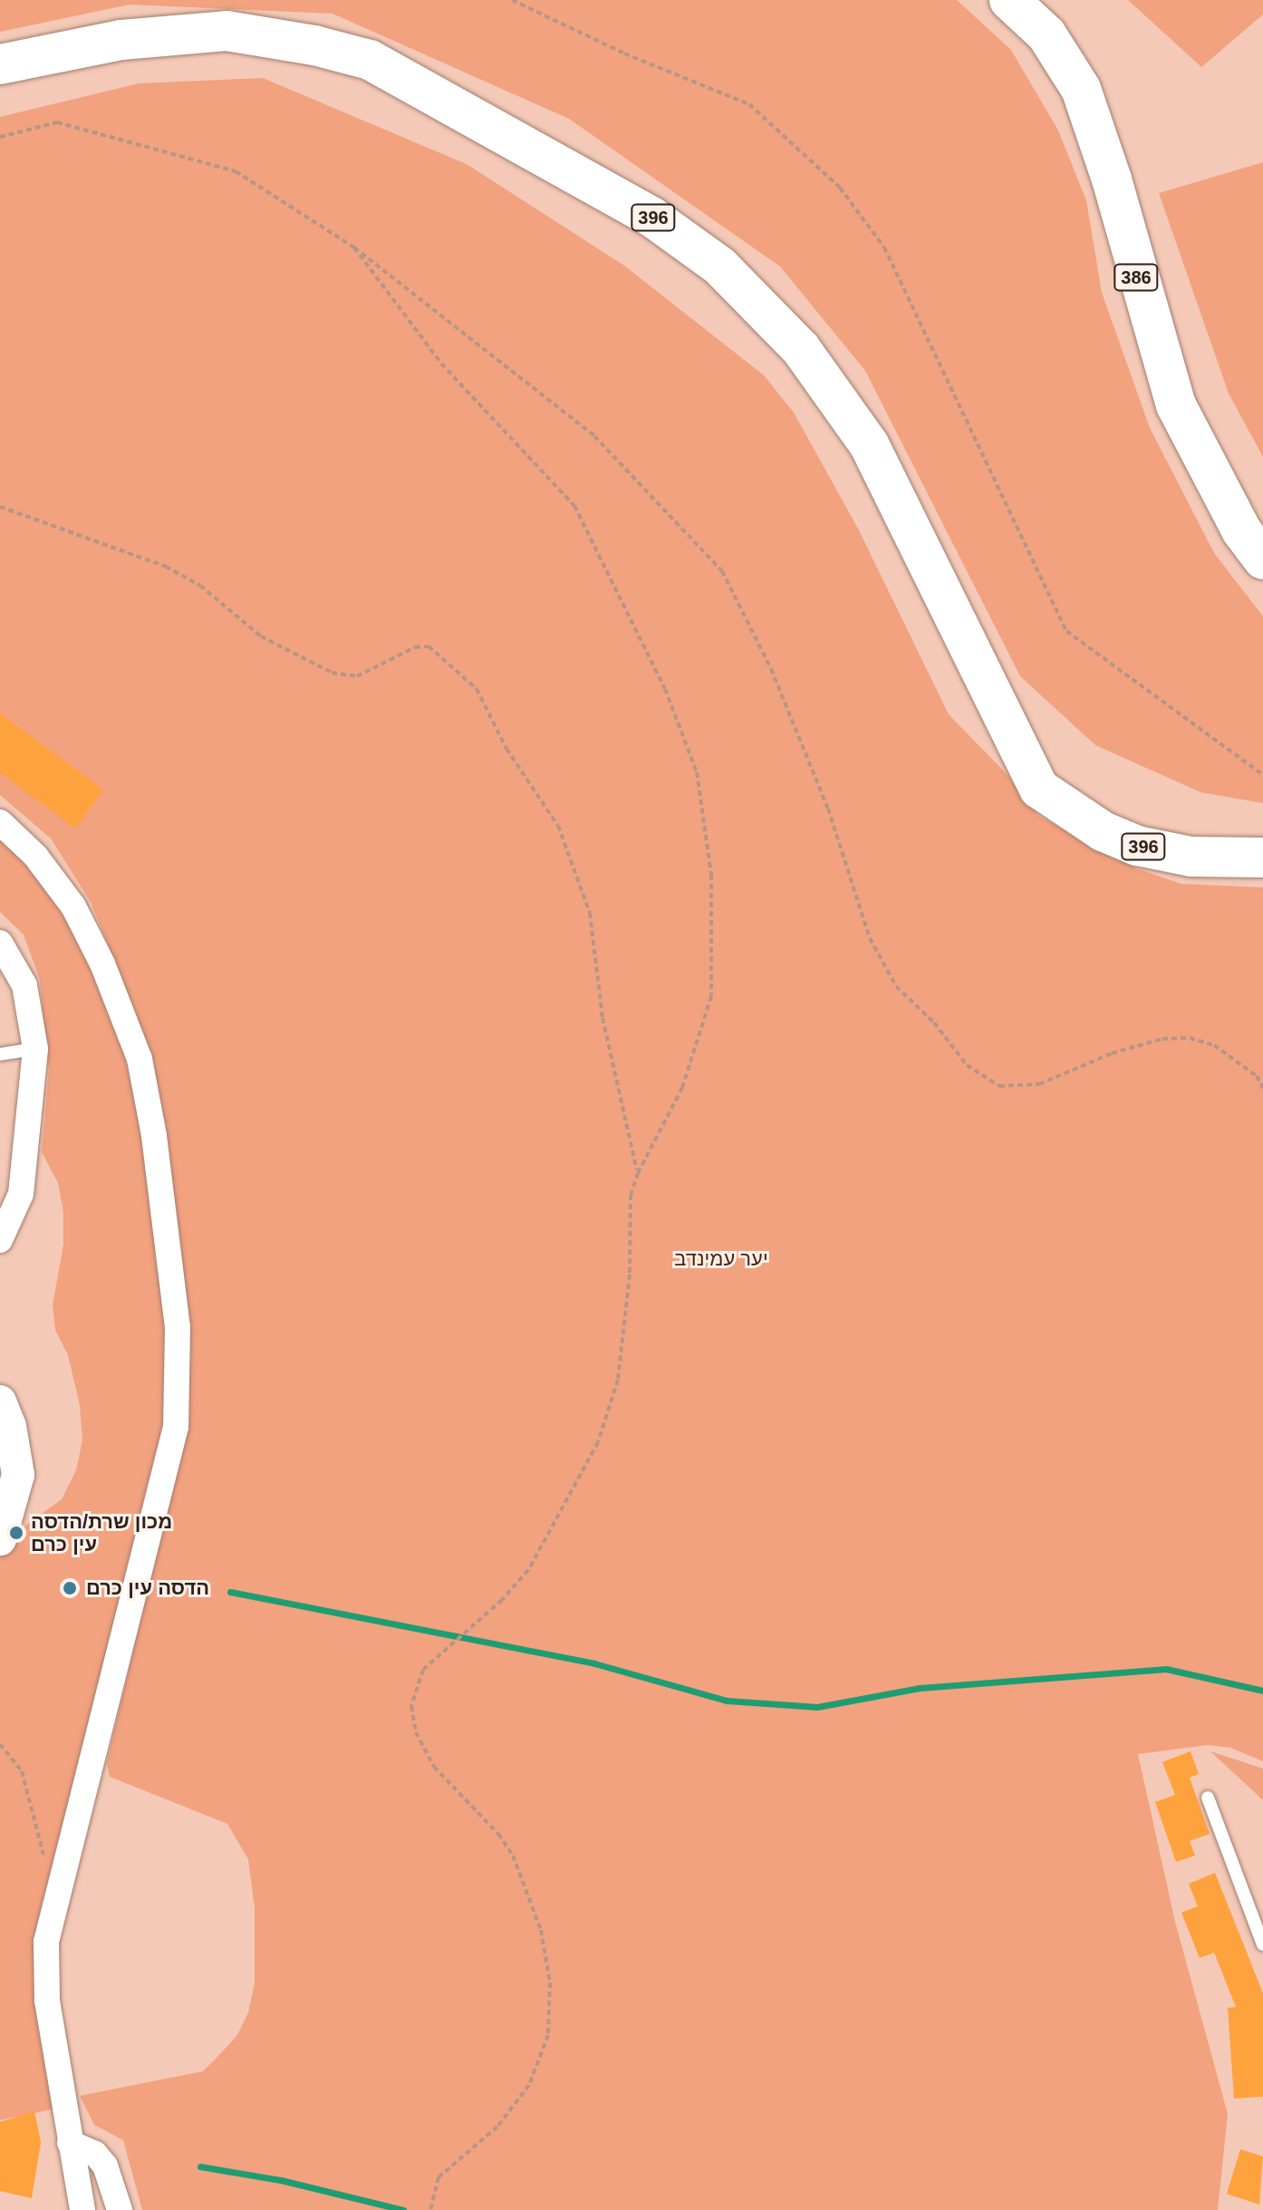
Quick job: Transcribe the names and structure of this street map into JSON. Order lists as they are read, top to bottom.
{
  "streets": {
    "main road": ["396", "386"]
  },
  "parks": ["יער עמינדב"],
  "places": ["מכון שרת/הדסה עין כרם", "הדסה עין כרם"]
}
